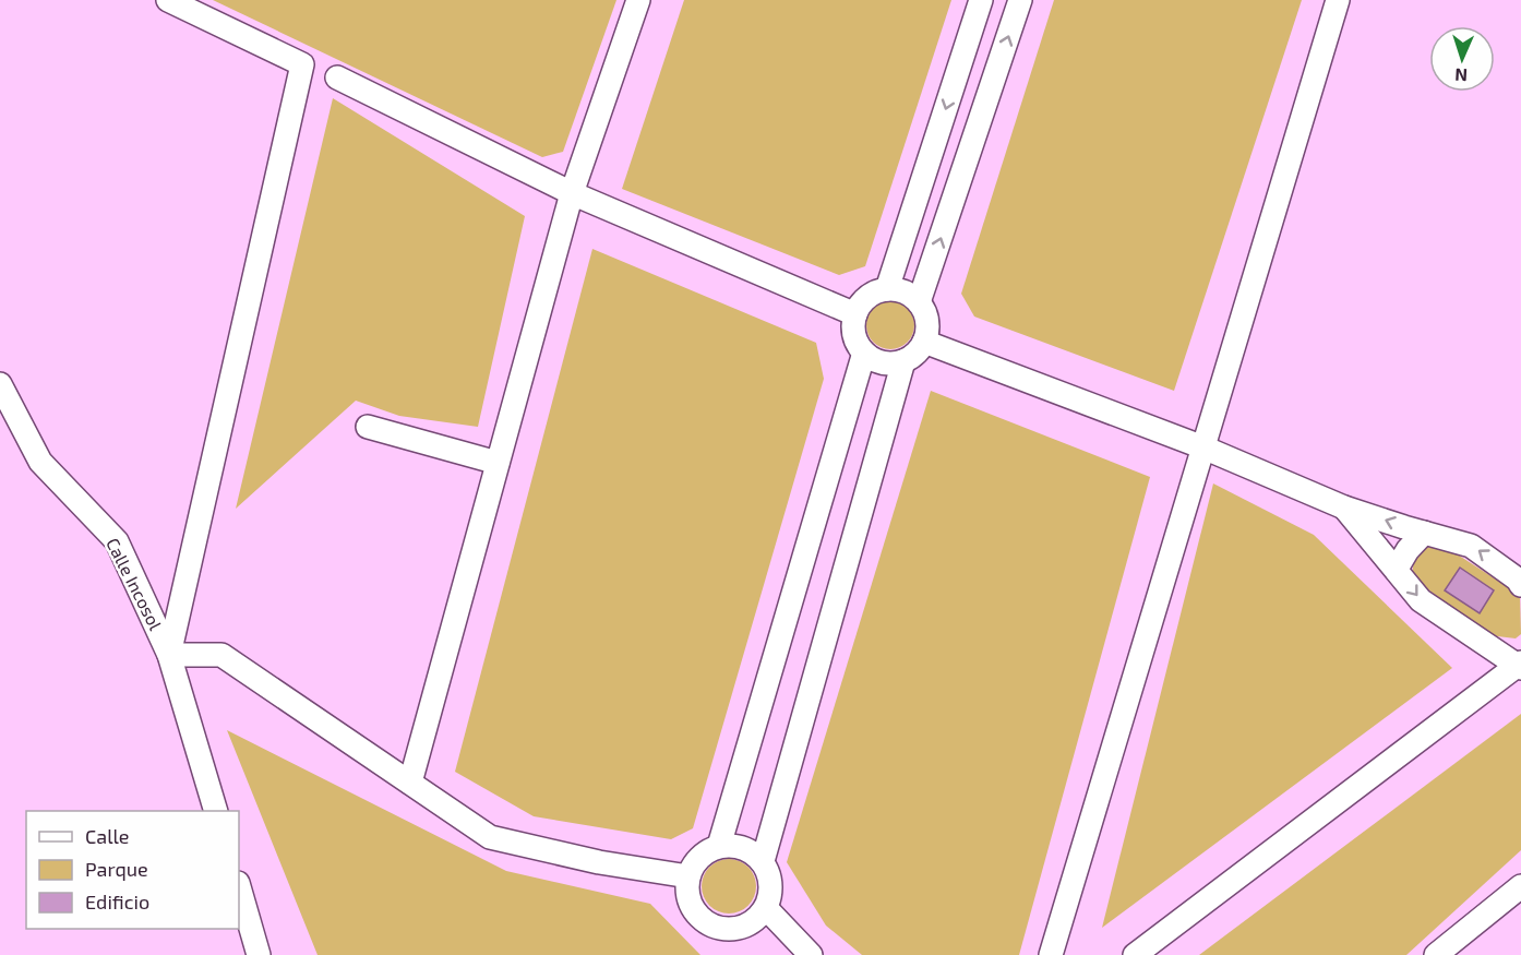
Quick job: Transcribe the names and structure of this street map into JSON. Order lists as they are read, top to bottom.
{
  "streets": {
    "street": ["Calle Incosol"]
  },
  "legend": ["Calle", "Parque", "Edificio"],
  "north": "bottom"
}
